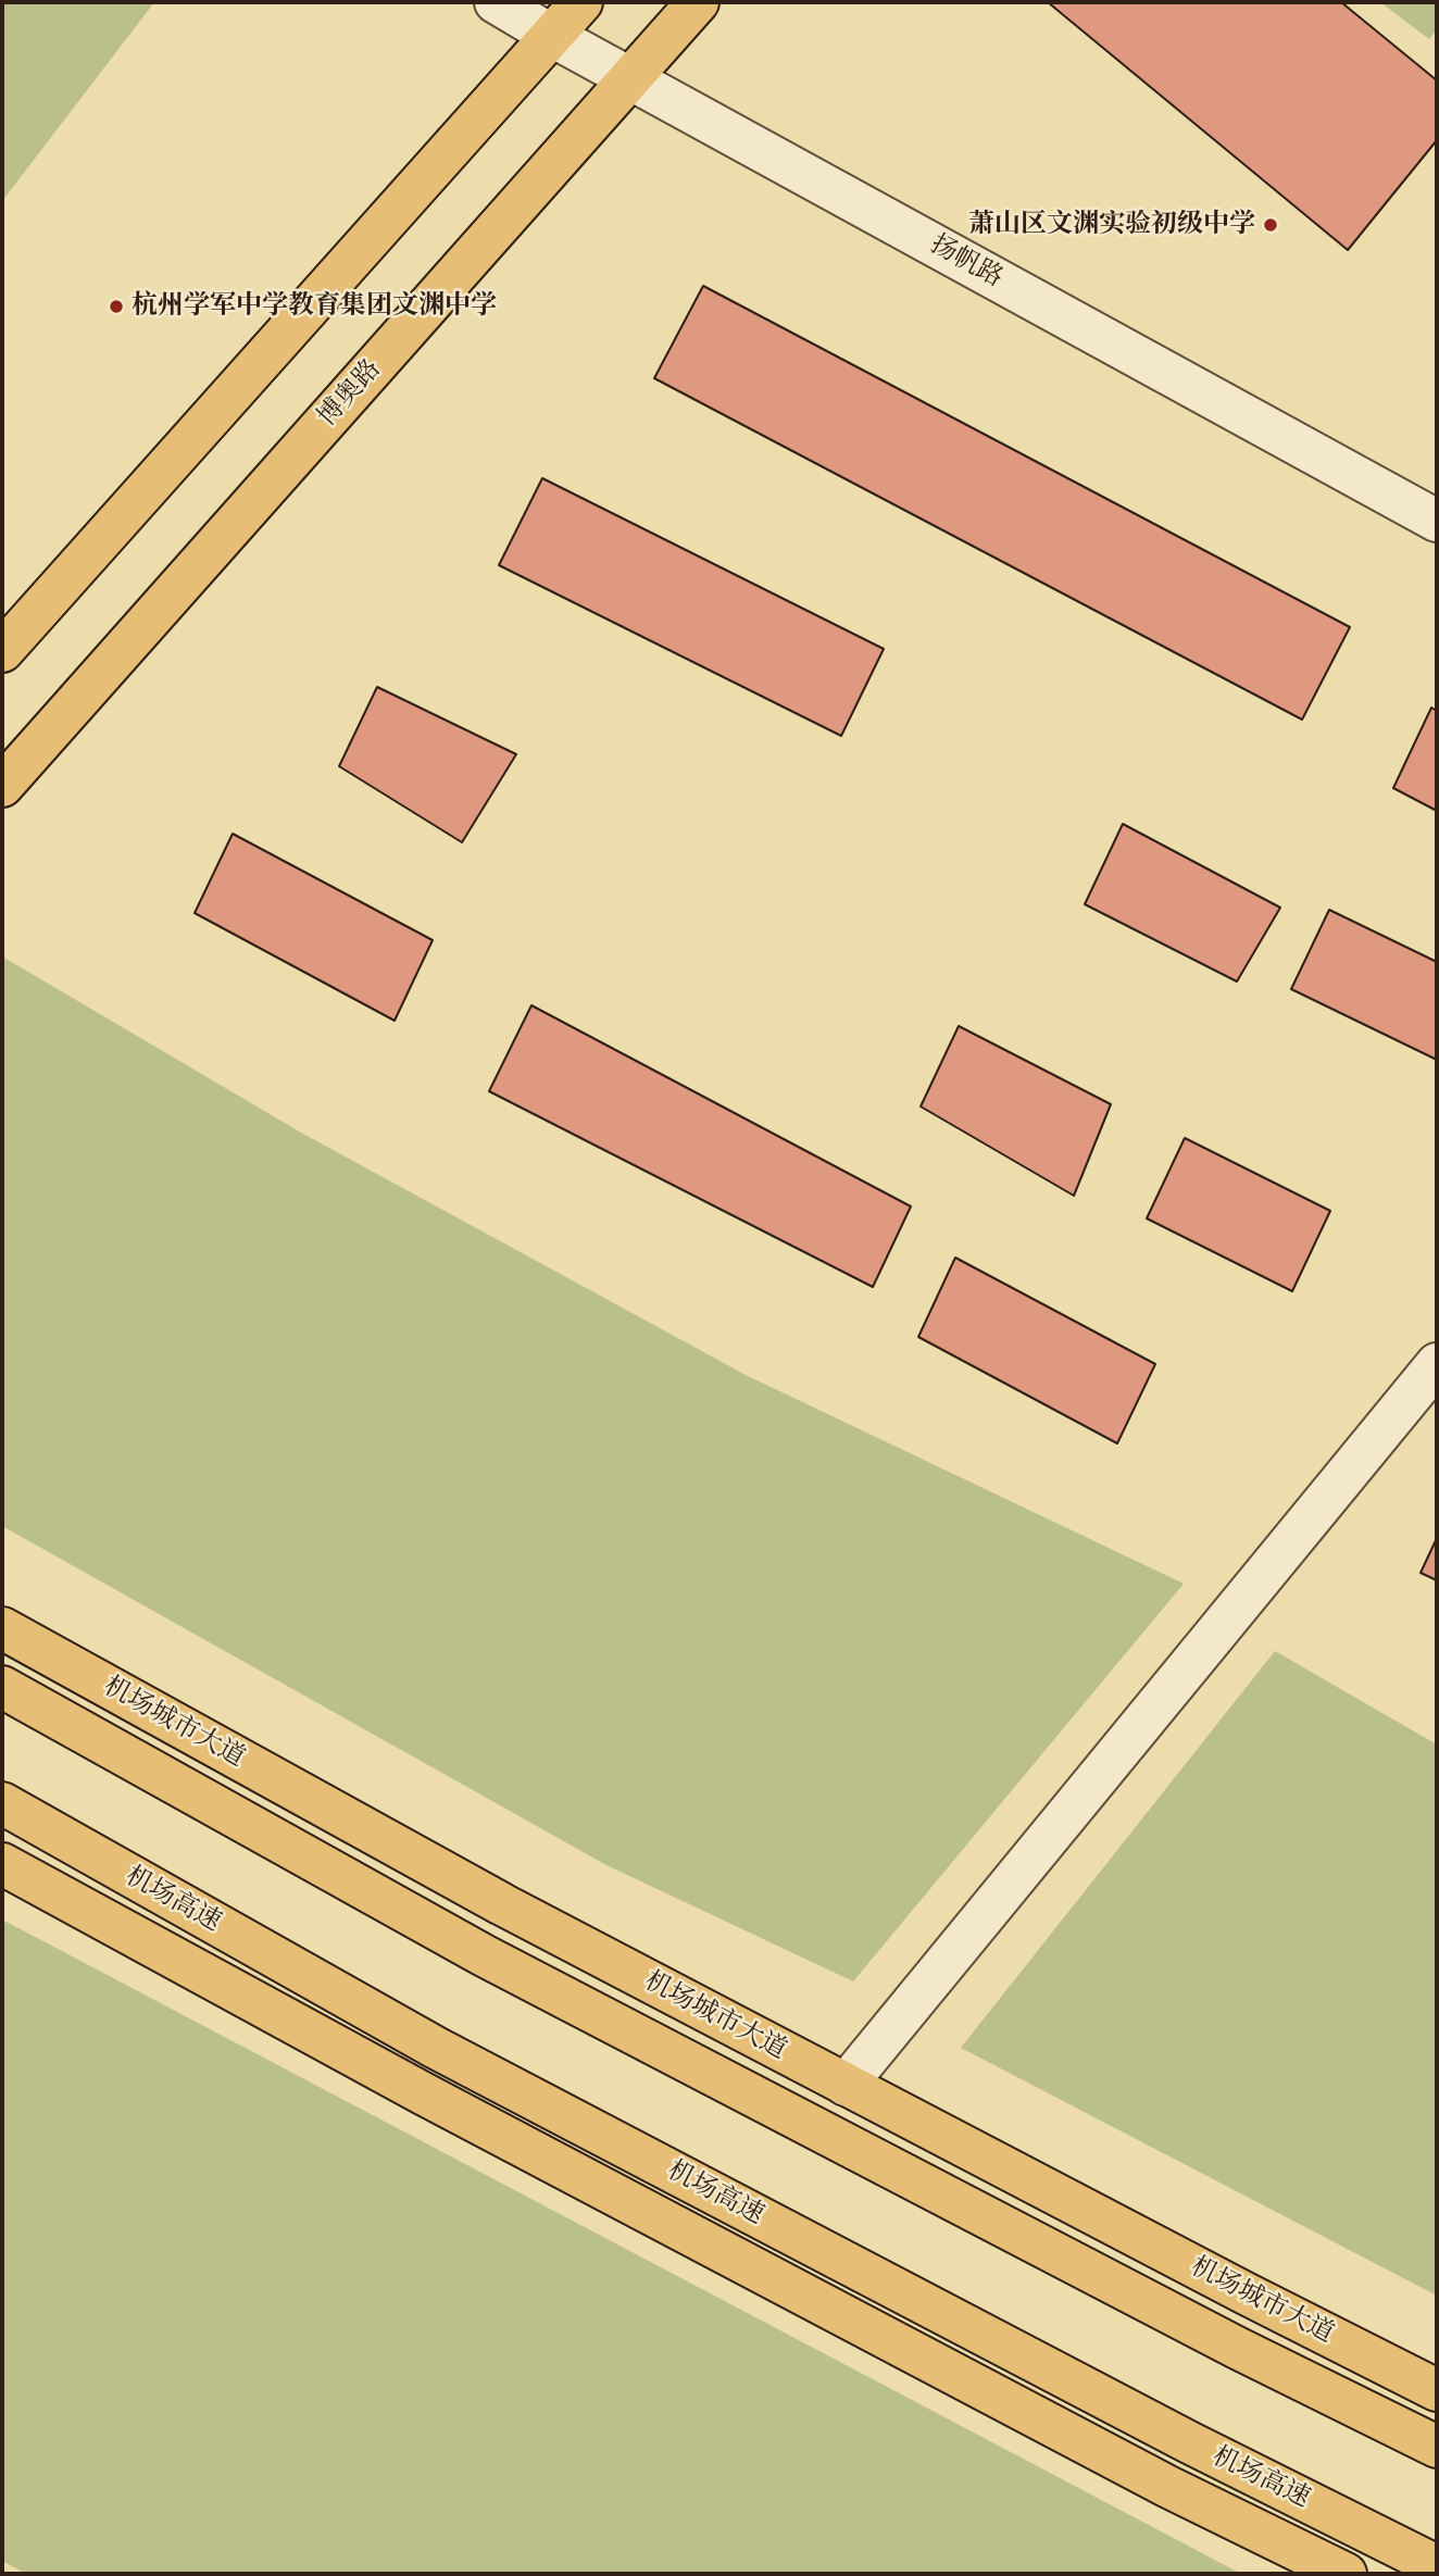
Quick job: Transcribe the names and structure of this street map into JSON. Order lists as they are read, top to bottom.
{
  "streets": {
    "main road": ["博奥路", "机场城市大道", "机场高速"],
    "street": ["扬帆路"]
  },
  "crossings": [
    ["扬帆路", "博奥路"]
  ],
  "places": ["萧山区文渊实验初级中学", "杭州学军中学教育集团文渊中学"]
}
